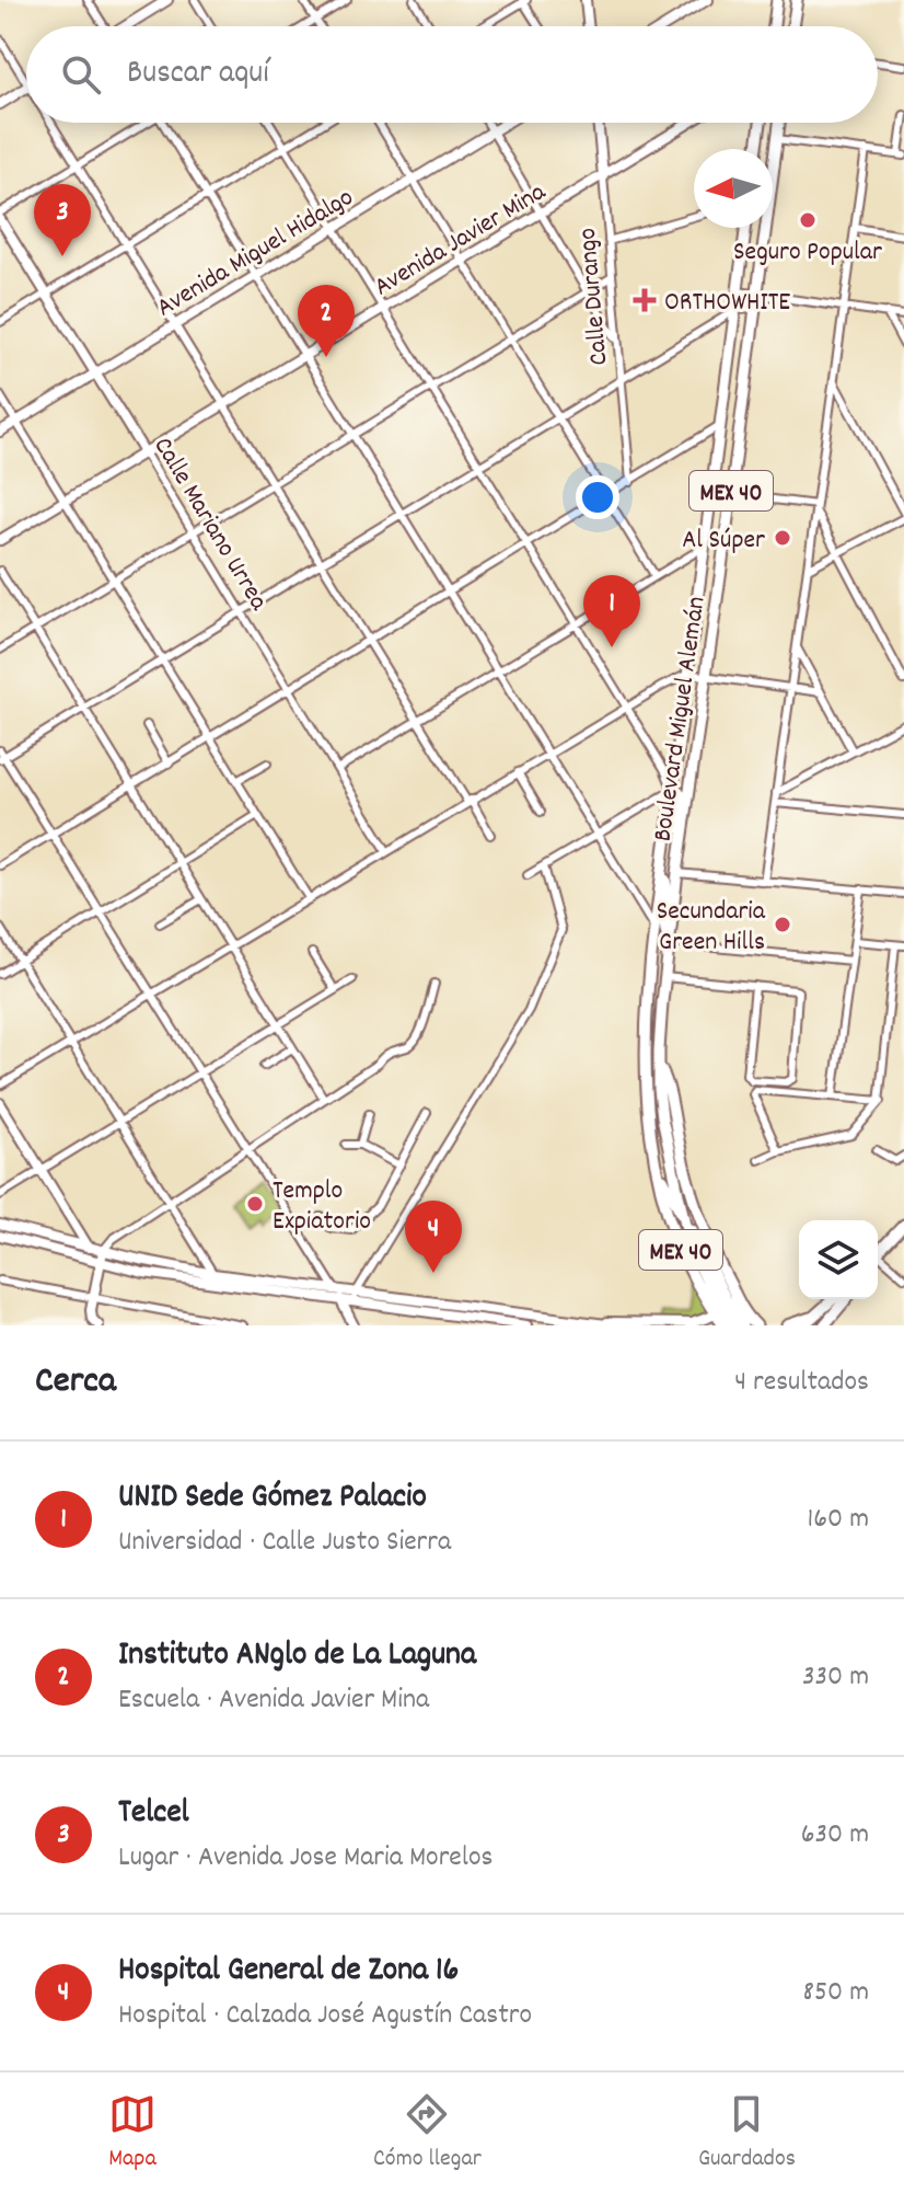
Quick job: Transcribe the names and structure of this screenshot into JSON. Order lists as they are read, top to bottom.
{
  "streets": {
    "highway": ["MEX 40", "Boulevard Miguel Alemán"],
    "main road": [
      "Avenida Javier Mina",
      "Avenida Miguel Hidalgo",
      "Calle Durango",
      "Calle Mariano Urrea"
    ]
  },
  "crossings": [
    ["Avenida Javier Mina", "Calle Durango"],
    ["Avenida Javier Mina", "Calle Mariano Urrea"],
    ["Avenida Miguel Hidalgo", "Calle Mariano Urrea"]
  ],
  "places": {
    "other": [
      "Seguro Popular",
      "Al Súper",
      "Secundaria Green Hills",
      "Templo Expiatorio"
    ],
    "health": ["ORTHOWHITE"]
  },
  "north": "left",
  "page": {
    "search": "Buscar aquí",
    "pins": [
      "3",
      "2",
      "1",
      "4"
    ],
    "heading": ["Cerca", "4 resultados"],
    "list": [
      {
        "mark": "1",
        "name": "UNID Sede Gómez Palacio",
        "note": "Universidad · Calle Justo Sierra",
        "value": "160 m"
      },
      {
        "mark": "2",
        "name": "Instituto ANglo de La Laguna",
        "note": "Escuela · Avenida Javier Mina",
        "value": "330 m"
      },
      {
        "mark": "3",
        "name": "Telcel",
        "note": "Lugar · Avenida Jose Maria Morelos",
        "value": "630 m"
      },
      {
        "mark": "4",
        "name": "Hospital General de Zona 16",
        "note": "Hospital · Calzada José Agustín Castro",
        "value": "850 m"
      }
    ],
    "nav": ["Mapa", "Cómo llegar", "Guardados"]
  }
}
